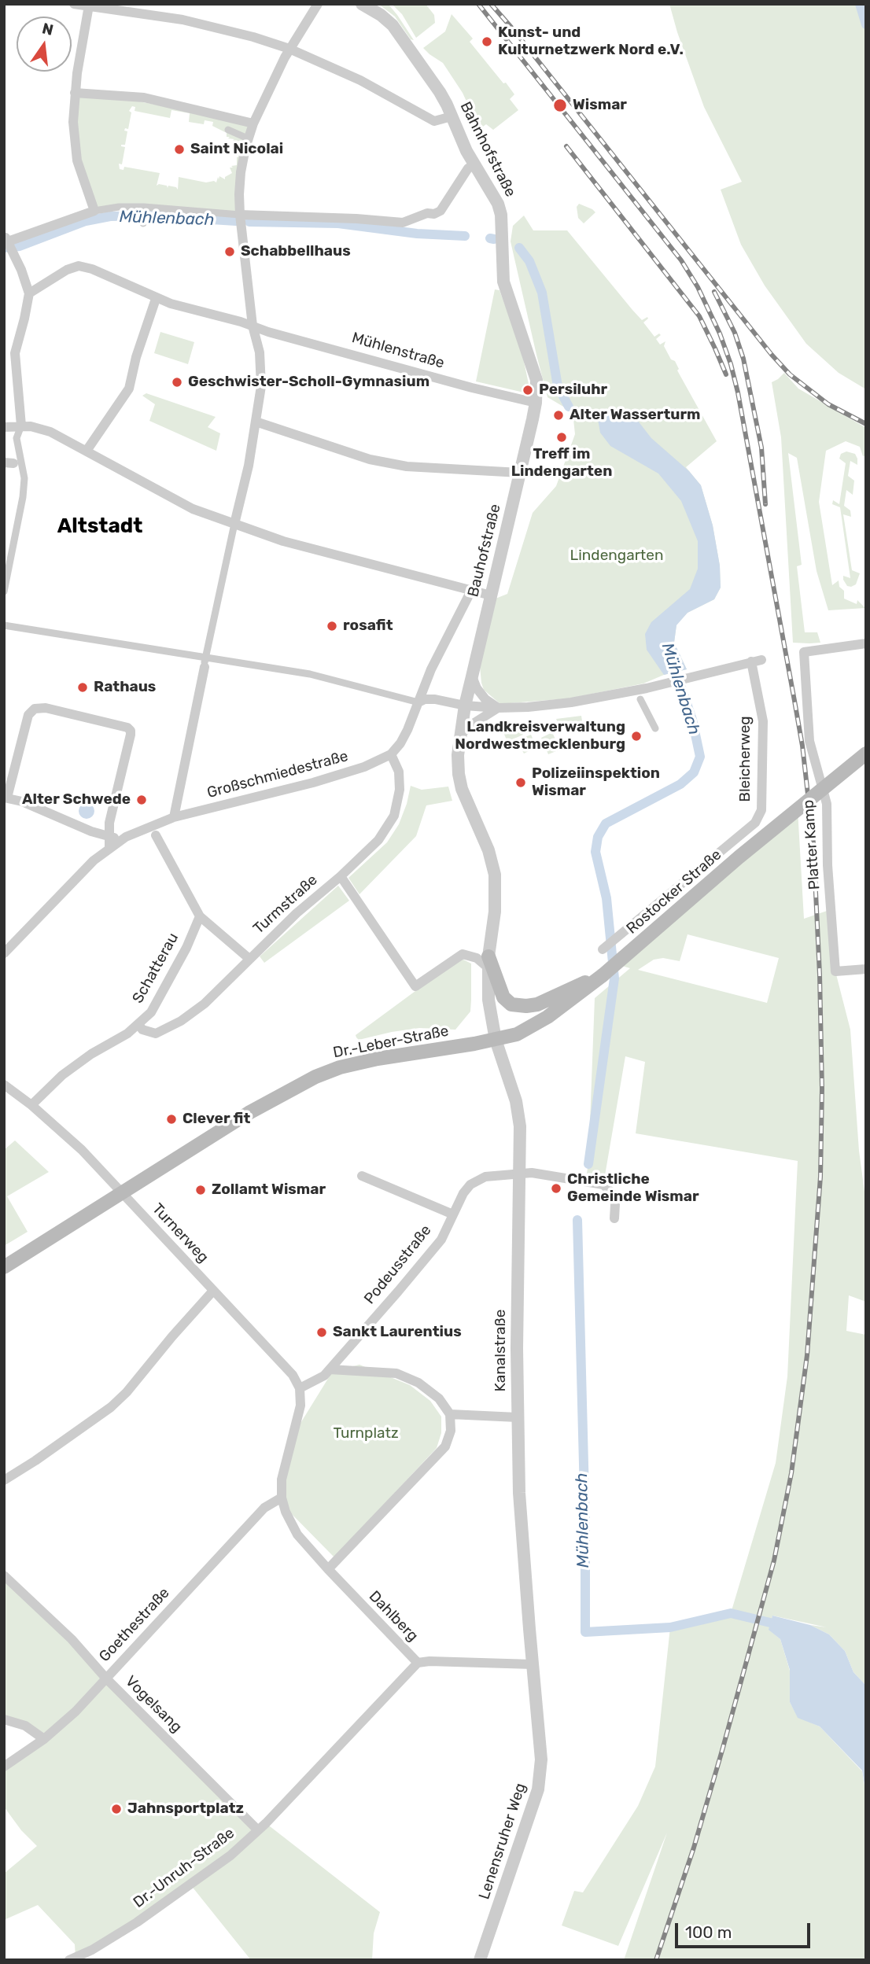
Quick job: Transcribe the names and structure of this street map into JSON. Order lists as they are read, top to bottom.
{
  "streets": {
    "main road": ["Rostocker Straße", "Dr.-Leber-Straße"],
    "street": [
      "Bahnhofstraße",
      "Mühlenstraße",
      "Bauhofstraße",
      "Bleicherweg",
      "Großschmiedestraße",
      "Platter Kamp",
      "Turmstraße",
      "Schatterau",
      "Turnerweg",
      "Podeusstraße",
      "Kanalstraße",
      "Dahlberg",
      "Goethestraße",
      "Vogelsang",
      "Lenensruher Weg",
      "Dr.-Unruh-Straße"
    ]
  },
  "crossings": [
    ["Bahnhofstraße", "Mühlenstraße"],
    ["Bahnhofstraße", "Bauhofstraße"],
    ["Mühlenstraße", "Bauhofstraße"],
    ["Großschmiedestraße", "Turmstraße"],
    ["Rostocker Straße", "Dr.-Leber-Straße"],
    ["Rostocker Straße", "Kanalstraße"],
    ["Turmstraße", "Schatterau"],
    ["Schatterau", "Turnerweg"],
    ["Dr.-Leber-Straße", "Turnerweg"],
    ["Dr.-Leber-Straße", "Kanalstraße"],
    ["Turnerweg", "Podeusstraße"],
    ["Podeusstraße", "Kanalstraße"],
    ["Kanalstraße", "Dahlberg"],
    ["Kanalstraße", "Lenensruher Weg"],
    ["Dahlberg", "Goethestraße"],
    ["Dahlberg", "Lenensruher Weg"],
    ["Dahlberg", "Dr.-Unruh-Straße"],
    ["Goethestraße", "Vogelsang"],
    ["Vogelsang", "Dr.-Unruh-Straße"]
  ],
  "districts": ["Altstadt"],
  "water": ["Mühlenbach"],
  "parks": ["Lindengarten", "Turnplatz"],
  "places": [
    "Kunst- und Kulturnetzwerk Nord e.V.",
    "Wismar",
    "Saint Nicolai",
    "Schabbellhaus",
    "Geschwister-Scholl-Gymnasium",
    "Persiluhr",
    "Alter Wasserturm",
    "Treff im Lindengarten",
    "rosafit",
    "Rathaus",
    "Landkreisverwaltung Nordwestmecklenburg",
    "Polizeiinspektion Wismar",
    "Alter Schwede",
    "Clever fit",
    "Christliche Gemeinde Wismar",
    "Zollamt Wismar",
    "Sankt Laurentius",
    "Jahnsportplatz"
  ],
  "scale_bar": "100 m",
  "north": "top"
}
